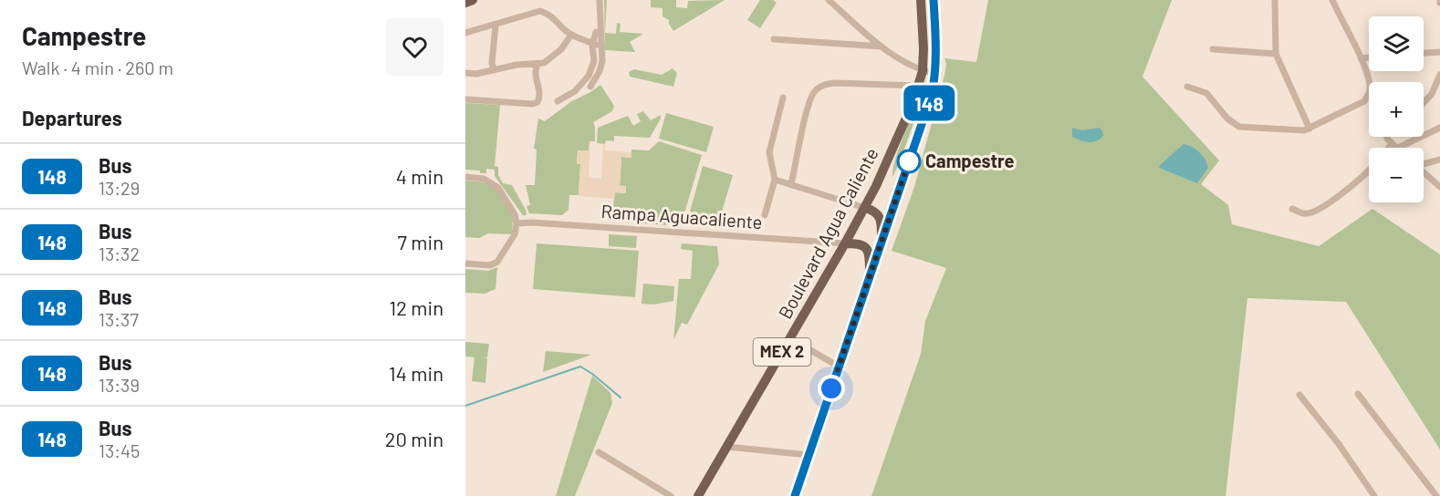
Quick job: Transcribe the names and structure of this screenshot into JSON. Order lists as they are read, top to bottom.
{
  "streets": {
    "main road": ["Boulevard Agua Caliente", "MEX 2"],
    "street": ["Rampa Aguacaliente"]
  },
  "crossings": [
    ["Rampa Aguacaliente", "Boulevard Agua Caliente"]
  ],
  "places": ["Campestre"],
  "lines": ["bus line 148"],
  "page": {
    "heading": [
      ["Campestre", "Walk · 4 min · 260 m"],
      "Departures"
    ],
    "on_map": "148",
    "map_buttons": ["+", "−"],
    "list": [
      {
        "mark": "148",
        "name": "Bus",
        "note": "13:29",
        "value": "4 min"
      },
      {
        "mark": "148",
        "name": "Bus",
        "note": "13:32",
        "value": "7 min"
      },
      {
        "mark": "148",
        "name": "Bus",
        "note": "13:37",
        "value": "12 min"
      },
      {
        "mark": "148",
        "name": "Bus",
        "note": "13:39",
        "value": "14 min"
      },
      {
        "mark": "148",
        "name": "Bus",
        "note": "13:45",
        "value": "20 min"
      }
    ]
  }
}
